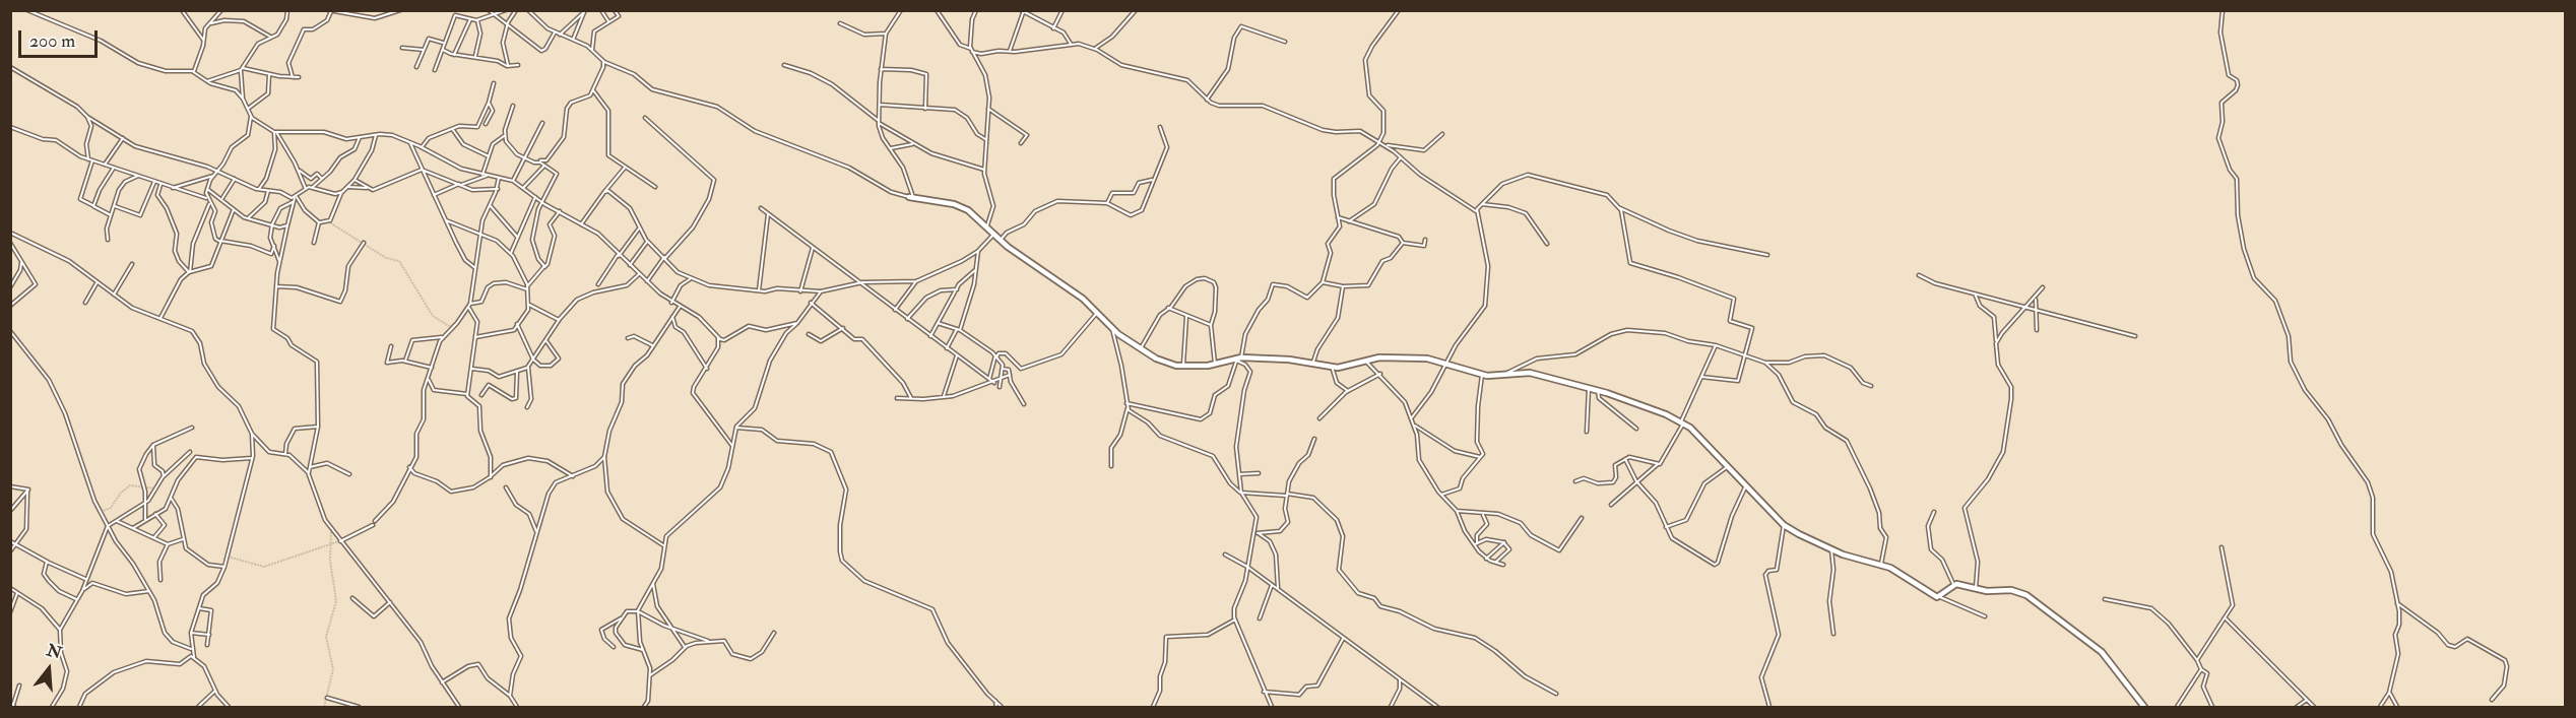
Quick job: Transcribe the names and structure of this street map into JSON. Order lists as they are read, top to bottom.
{
  "scale_bar": "200 m",
  "north": "top"
}
